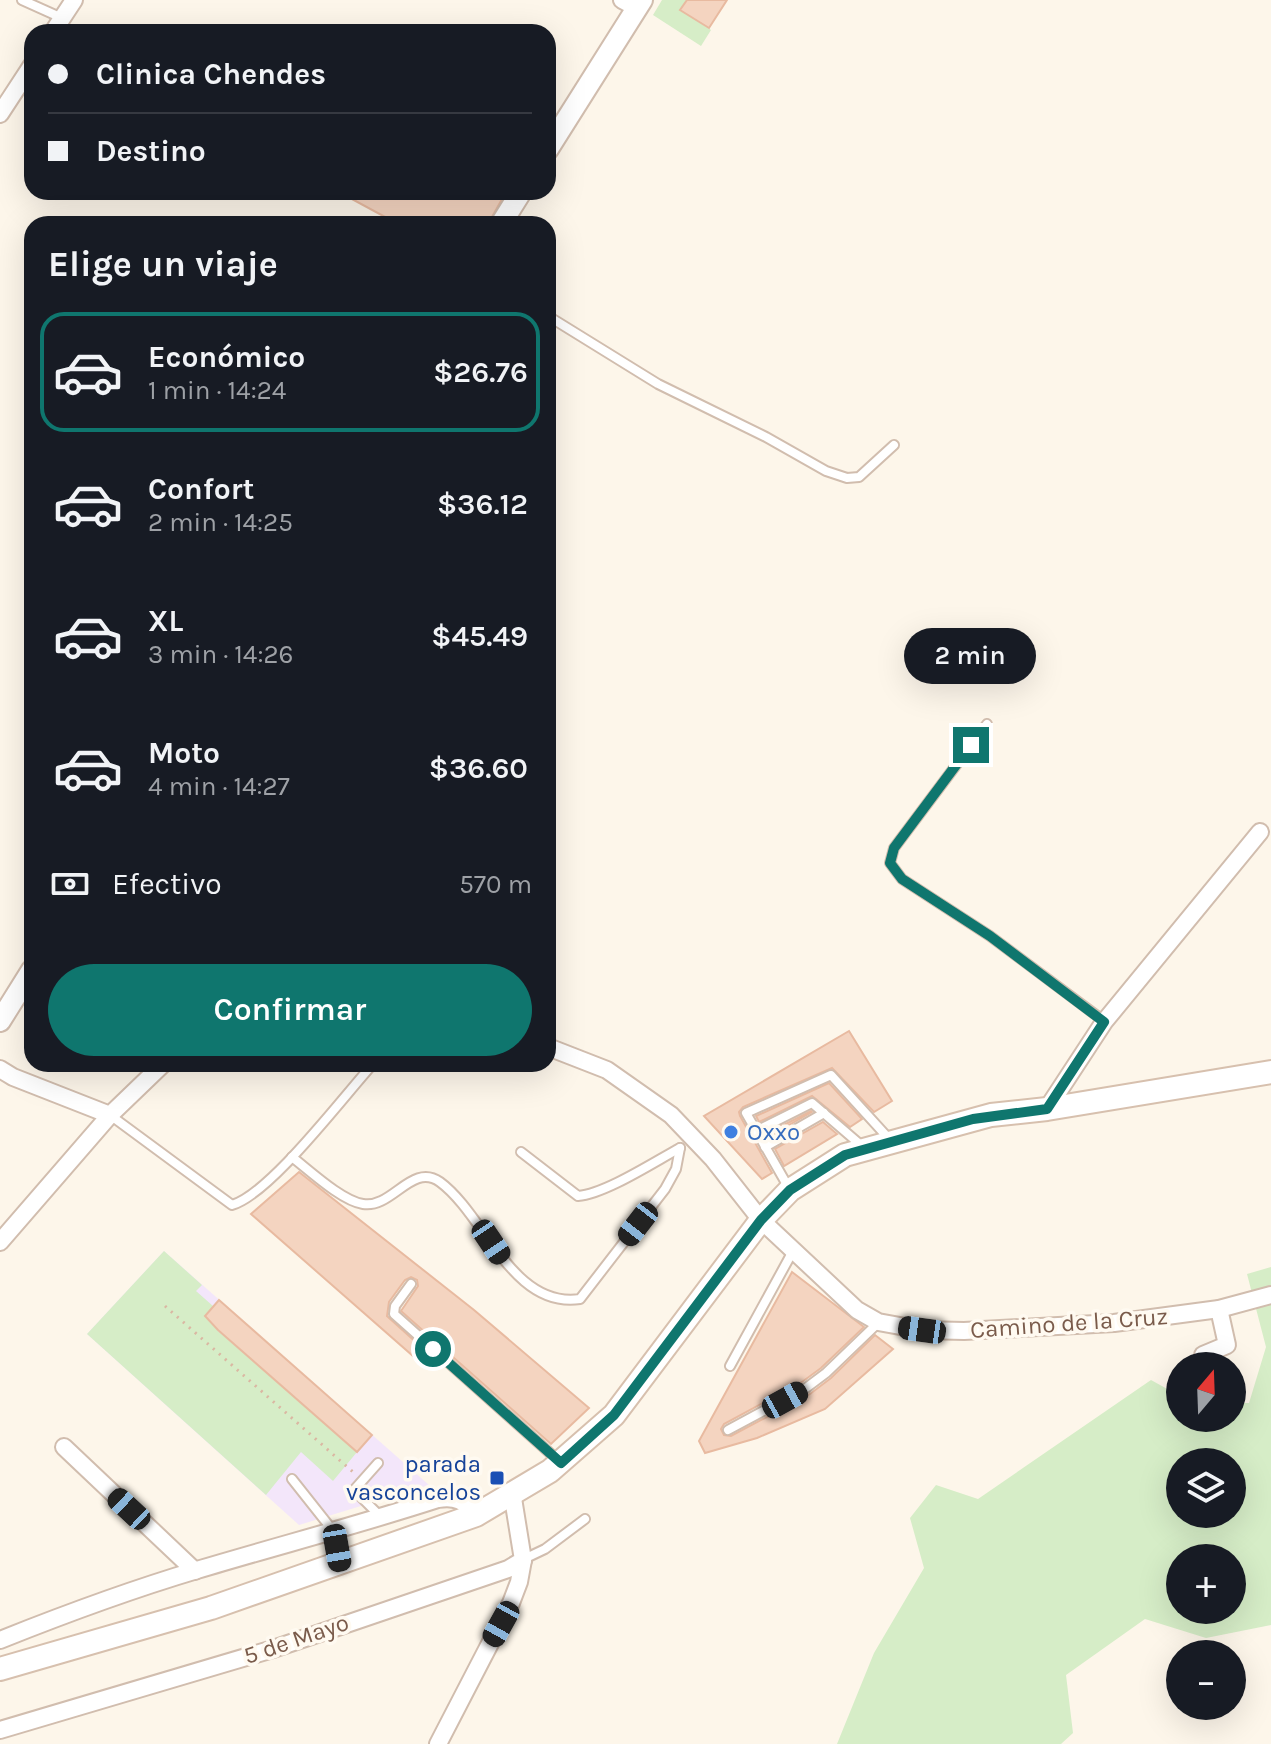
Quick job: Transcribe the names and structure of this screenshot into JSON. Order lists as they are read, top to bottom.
{
  "streets": {
    "street": ["Camino de la Cruz", "5 de Mayo"]
  },
  "places": {
    "other": ["Oxxo"],
    "transit": ["parada vasconcelos"]
  },
  "north": "top",
  "page": {
    "banner": ["Clinica Chendes", "Destino"],
    "heading": "Elige un viaje",
    "list": [
      {
        "name": "Económico",
        "note": "1 min · 14:24",
        "value": "$26.76"
      },
      {
        "name": "Confort",
        "note": "2 min · 14:25",
        "value": "$36.12"
      },
      {
        "name": "XL",
        "note": "3 min · 14:26",
        "value": "$45.49"
      },
      {
        "name": "Moto",
        "note": "4 min · 14:27",
        "value": "$36.60"
      }
    ],
    "bubble": "2 min",
    "pay": ["Efectivo", "570 m"],
    "buttons": "Confirmar",
    "map_buttons": ["+", "−"]
  }
}
